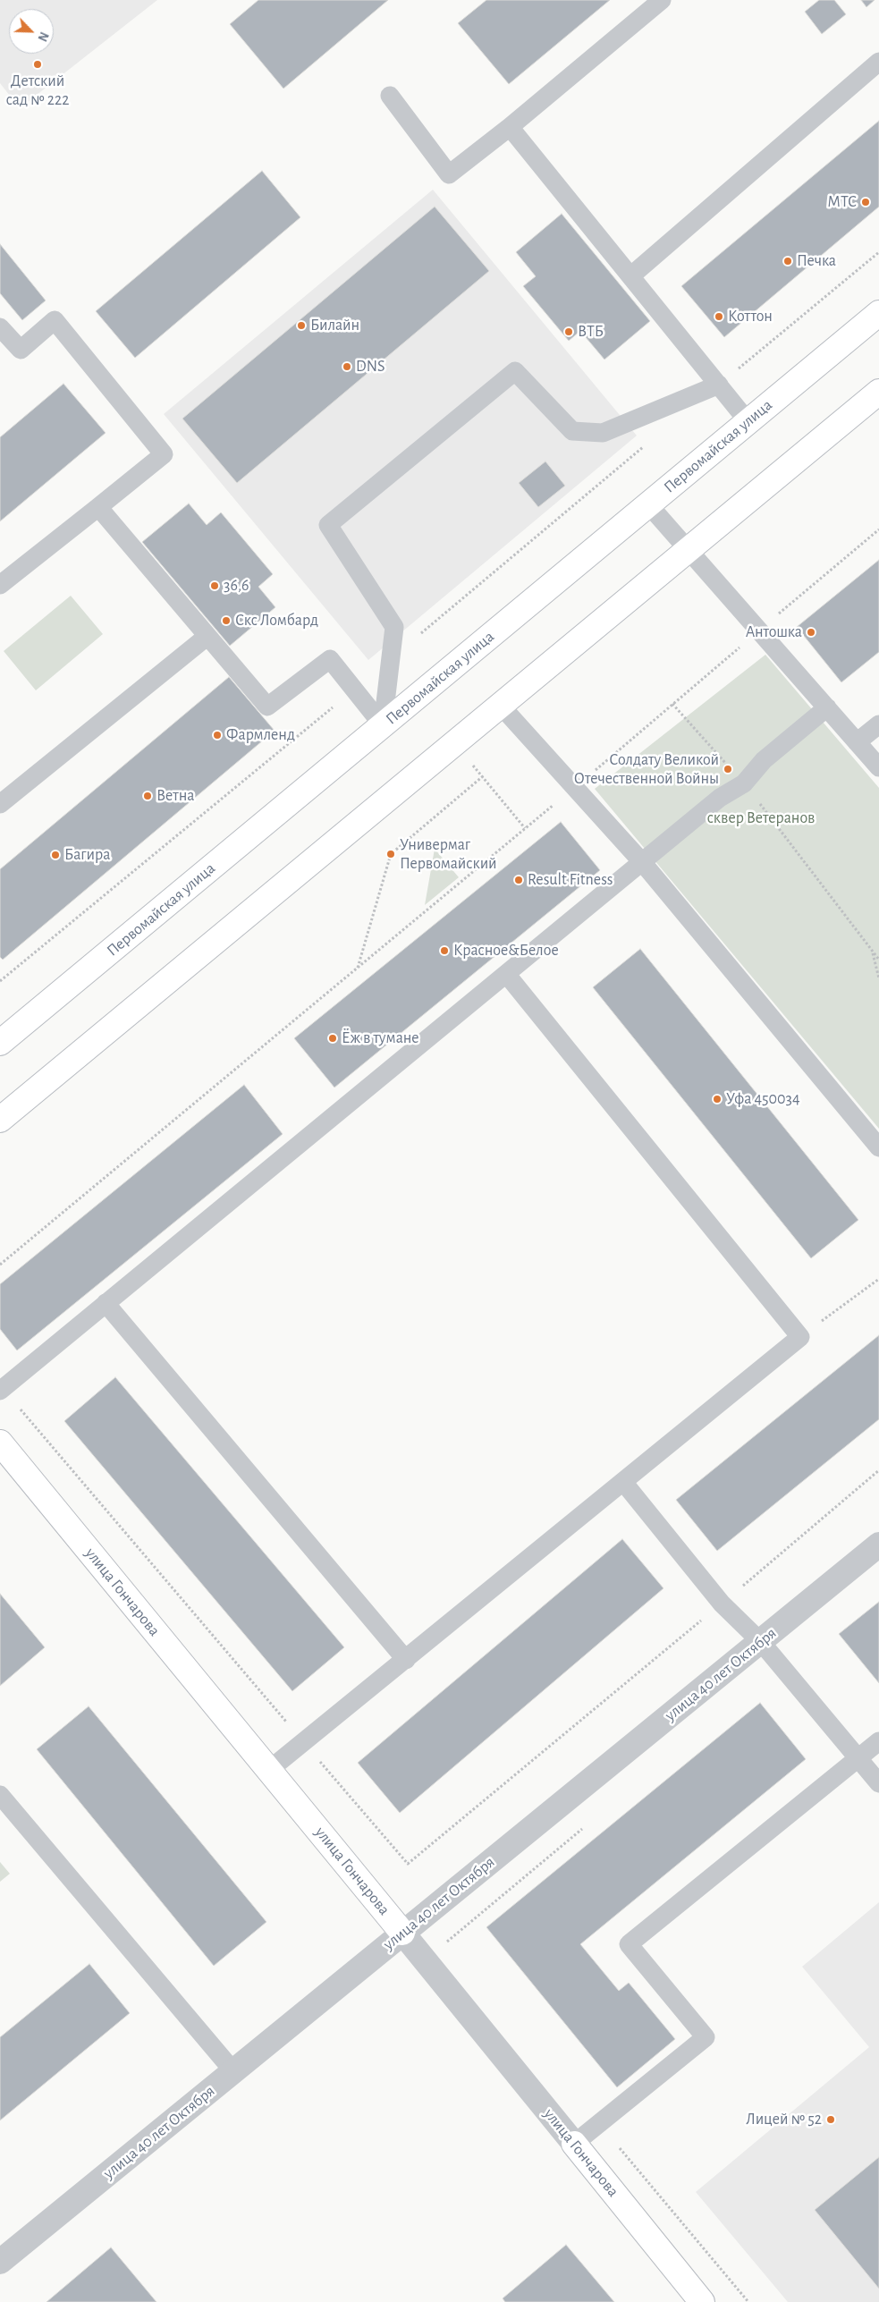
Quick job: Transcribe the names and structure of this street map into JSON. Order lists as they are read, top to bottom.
{
  "streets": {
    "main road": ["Первомайская улица", "улица Гончарова"],
    "street": ["улица 40 лет Октября"]
  },
  "crossings": [
    ["улица Гончарова", "улица 40 лет Октября"]
  ],
  "parks": ["сквер Ветеранов"],
  "places": [
    "Детский сад № 222",
    "МТС",
    "Печка",
    "Коттон",
    "Билайн",
    "ВТБ",
    "DNS",
    "36,6",
    "Скс Ломбард",
    "Антошка",
    "Фармленд",
    "Солдату Великой Отечественной Войны",
    "Ветна",
    "Универмаг Первомайский",
    "Багира",
    "Result Fitness",
    "Красное&Белое",
    "Ёж в тумане",
    "Уфа 450034",
    "Лицей № 52"
  ],
  "north": "bottom right"
}
